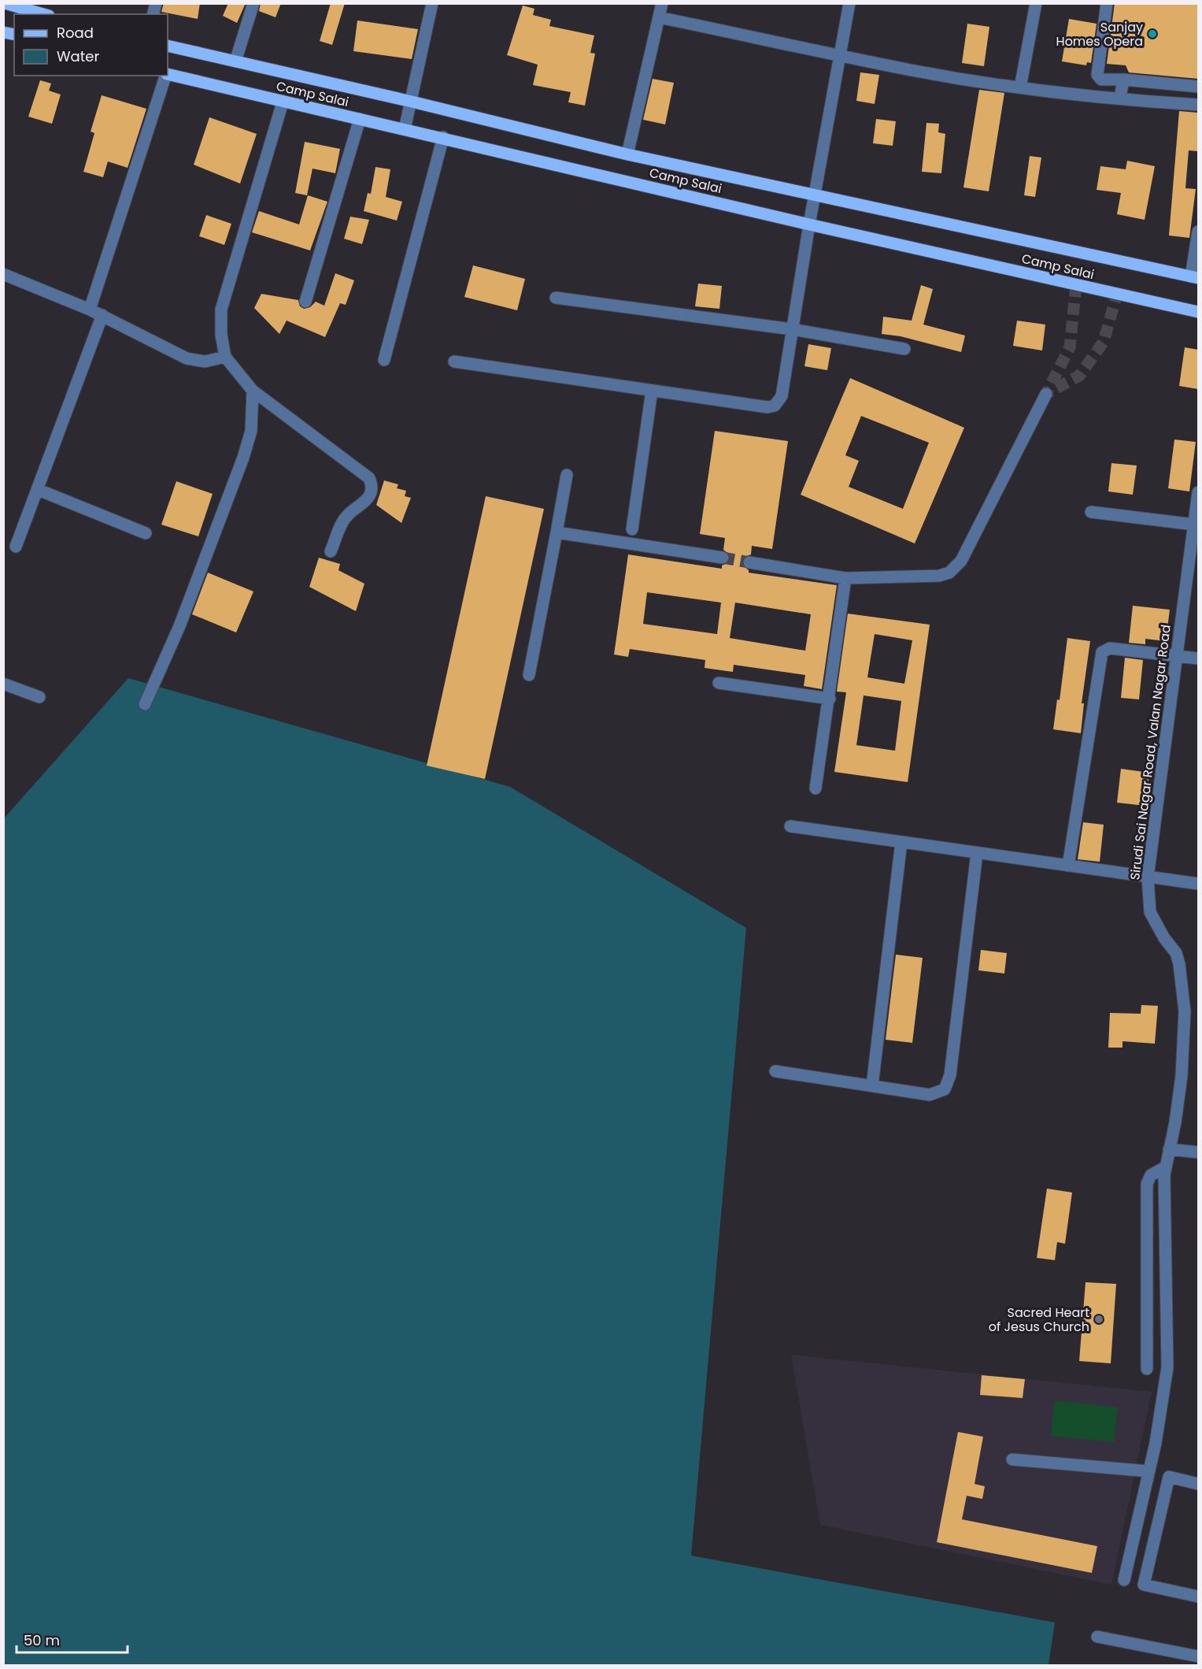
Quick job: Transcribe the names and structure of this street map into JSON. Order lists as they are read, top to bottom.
{
  "streets": {
    "main road": ["Camp Salai"],
    "street": ["Sirudi Sai Nagar Road, Valan Nagar Road"]
  },
  "places": ["Sanjay Homes Opera", "Sacred Heart of Jesus Church"],
  "legend": ["Road", "Water"],
  "scale_bar": "50 m"
}
